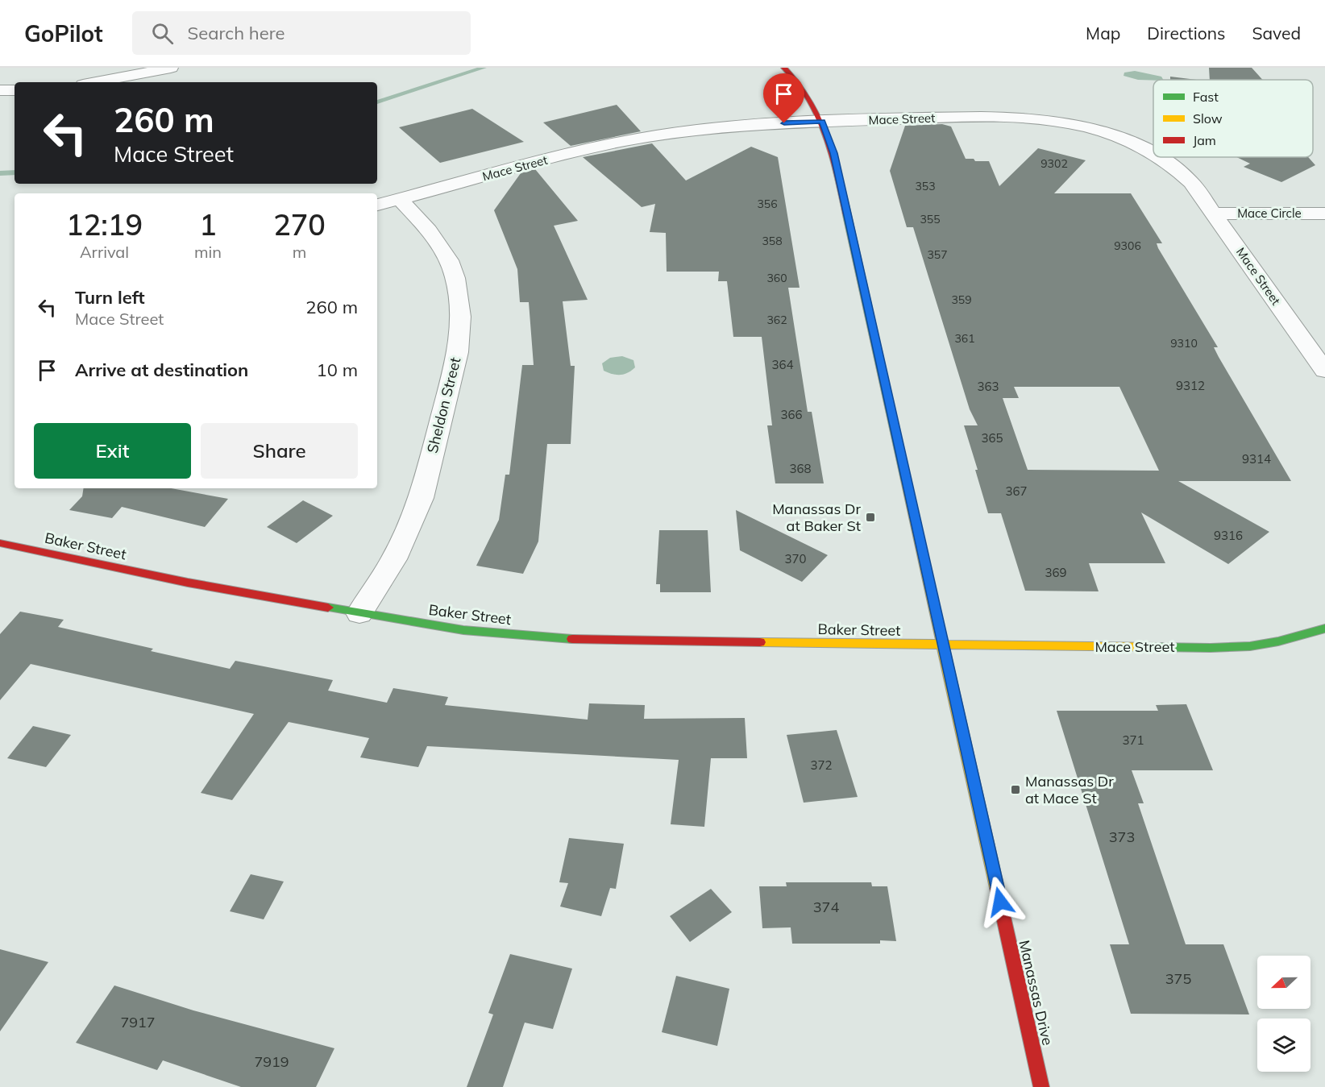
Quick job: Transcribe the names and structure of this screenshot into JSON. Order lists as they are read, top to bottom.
{
  "streets": {
    "main road": ["Mace Street", "Baker Street", "Manassas Drive"],
    "street": ["Mace Circle", "Sheldon Street"]
  },
  "crossings": [
    ["Mace Street", "Mace Circle"],
    ["Mace Street", "Sheldon Street"],
    ["Mace Street", "Baker Street"],
    ["Mace Street", "Manassas Drive"],
    ["Sheldon Street", "Baker Street"],
    ["Baker Street", "Manassas Drive"]
  ],
  "places": {
    "transit": ["Manassas Dr at Baker St", "Manassas Dr at Mace St"]
  },
  "house_numbers": [
    "9302",
    "353",
    "356",
    "355",
    "358",
    "9306",
    "357",
    "360",
    "359",
    "362",
    "361",
    "9310",
    "364",
    "9312",
    "363",
    "366",
    "365",
    "9314",
    "368",
    "367",
    "9316",
    "370",
    "369",
    "371",
    "372",
    "373",
    "374",
    "375",
    "7917",
    "7919"
  ],
  "legend": ["Fast", "Slow", "Jam"],
  "north": "left",
  "page": {
    "header": "GoPilot",
    "search": "Search here",
    "nav": ["Map", "Directions", "Saved"],
    "turn": ["260 m", "Mace Street"],
    "eta": [
      "12:19",
      "Arrival",
      "1",
      "min",
      "270",
      "m"
    ],
    "list": [
      {
        "name": "Turn left",
        "note": "Mace Street",
        "value": "260 m"
      },
      {
        "name": "Arrive at destination",
        "value": "10 m"
      }
    ],
    "buttons": ["Exit", "Share"]
  }
}
